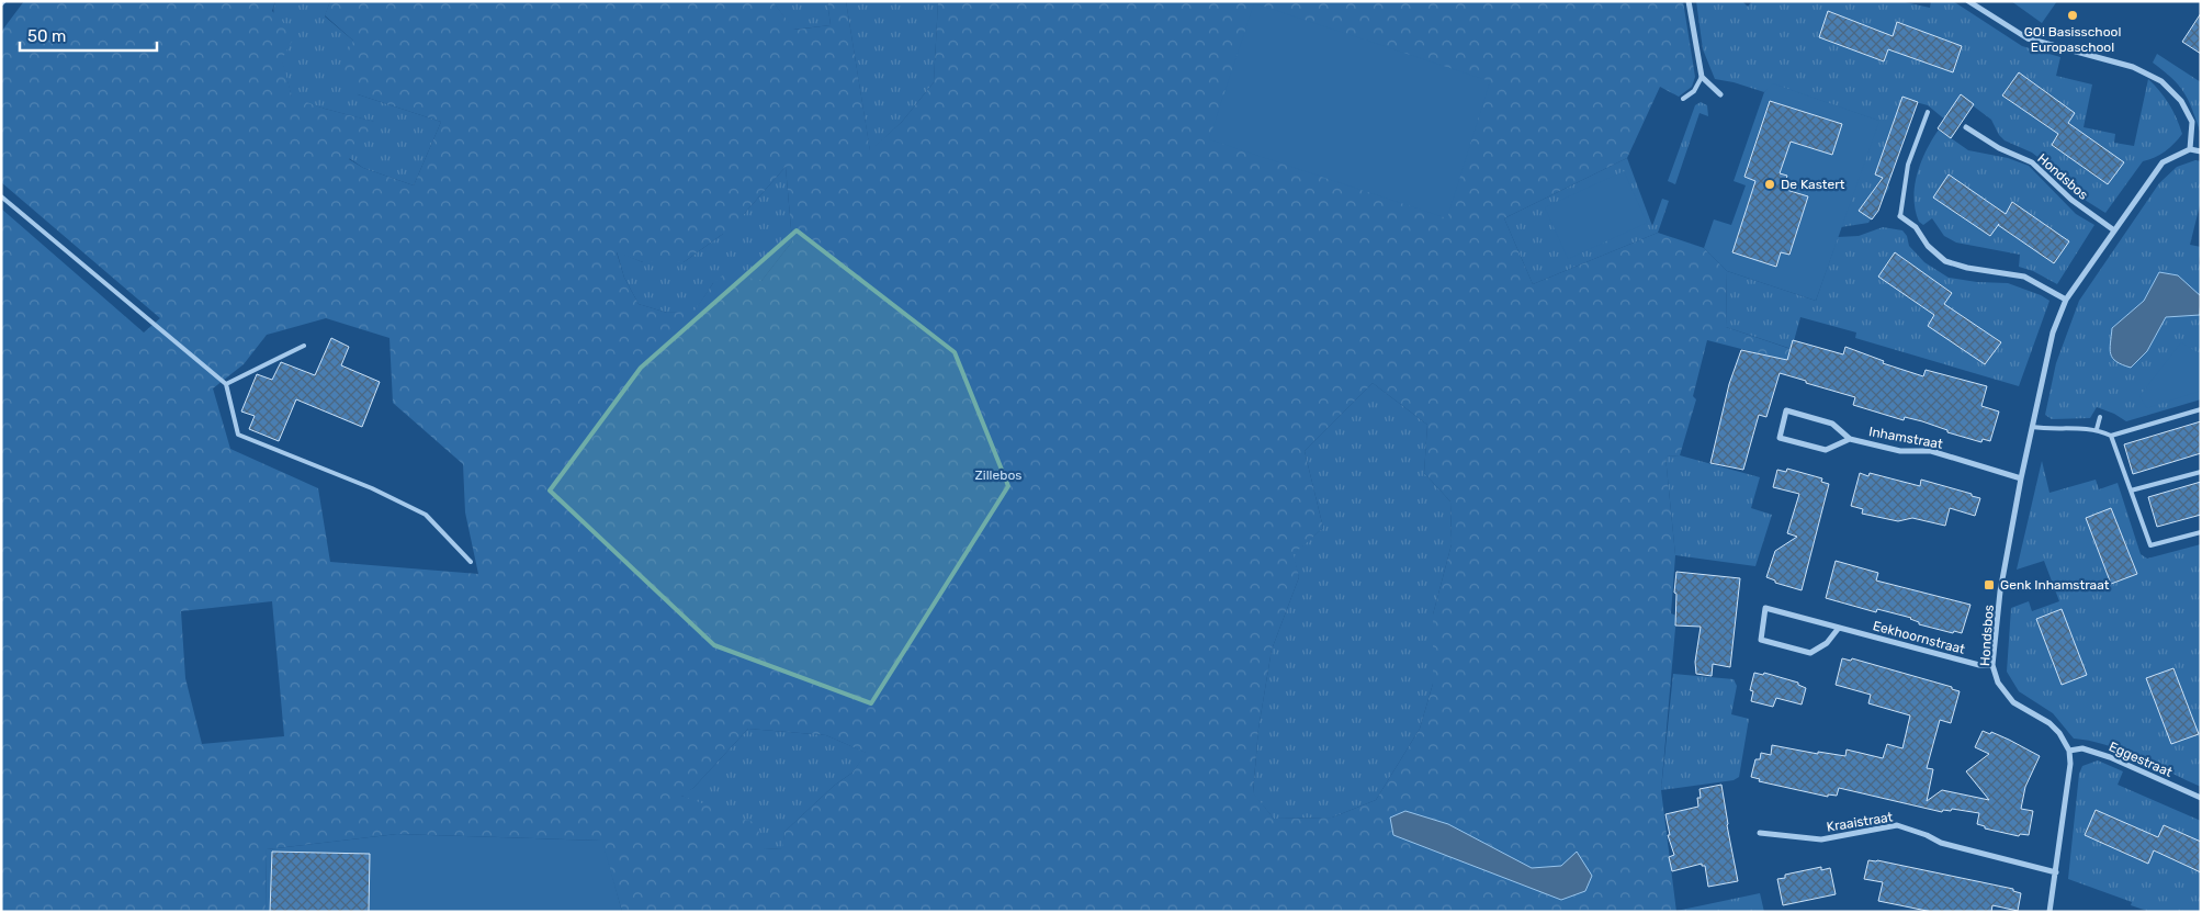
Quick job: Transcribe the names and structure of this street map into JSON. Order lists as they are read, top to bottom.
{
  "streets": {
    "street": [
      "Hondsbos",
      "Inhamstraat",
      "Eekhoornstraat",
      "Eggestraat",
      "Kraaistraat"
    ]
  },
  "crossings": [
    ["Hondsbos", "Inhamstraat"],
    ["Hondsbos", "Eekhoornstraat"],
    ["Hondsbos", "Eggestraat"]
  ],
  "parks": ["Zillebos"],
  "places": {
    "other": ["GO! Basisschool Europaschool", "De Kastert"],
    "transit": ["Genk Inhamstraat"]
  },
  "scale_bar": "50 m"
}
